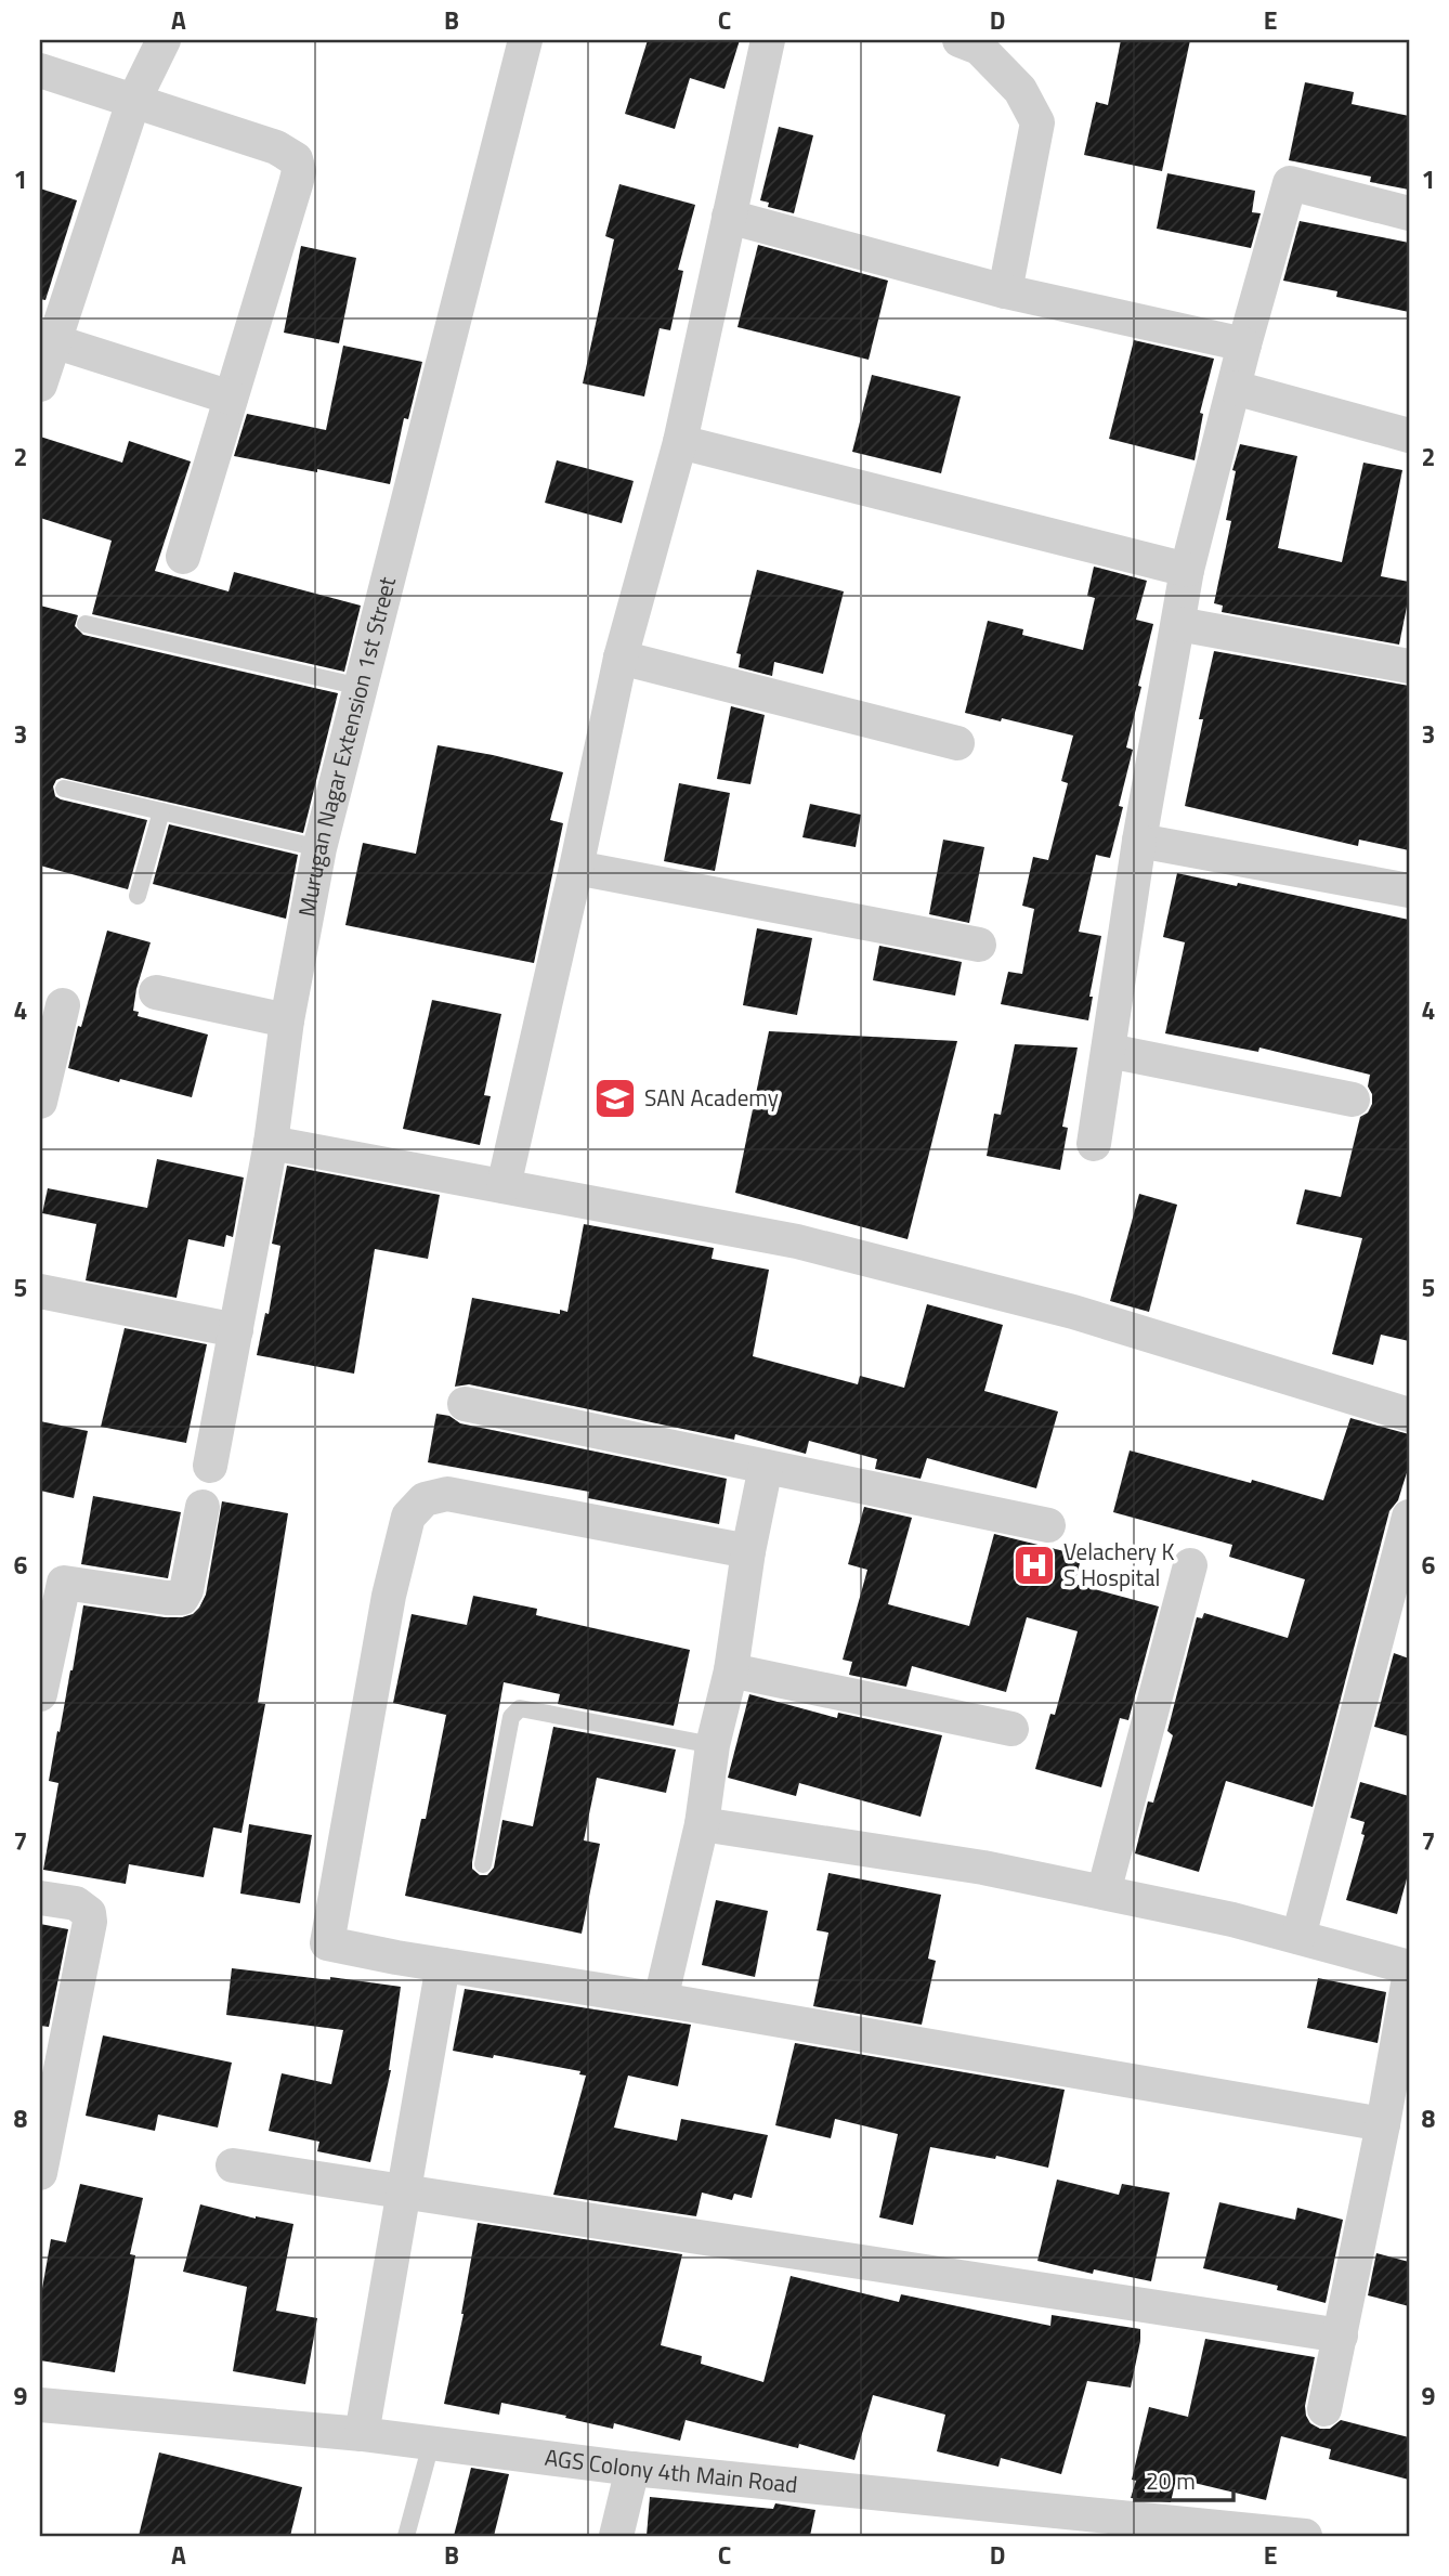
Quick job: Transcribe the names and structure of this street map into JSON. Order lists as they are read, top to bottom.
{
  "streets": {
    "street": ["Murugan Nagar Extension 1st Street", "AGS Colony 4th Main Road"]
  },
  "places": {
    "school or university": ["SAN Academy"],
    "hospital": ["Velachery K S Hospital"]
  },
  "scale_bar": "20 m",
  "grid": {
    "columns": [
      "A",
      "B",
      "C",
      "D",
      "E"
    ],
    "rows": [
      "1",
      "2",
      "3",
      "4",
      "5",
      "6",
      "7",
      "8",
      "9"
    ]
  }
}
